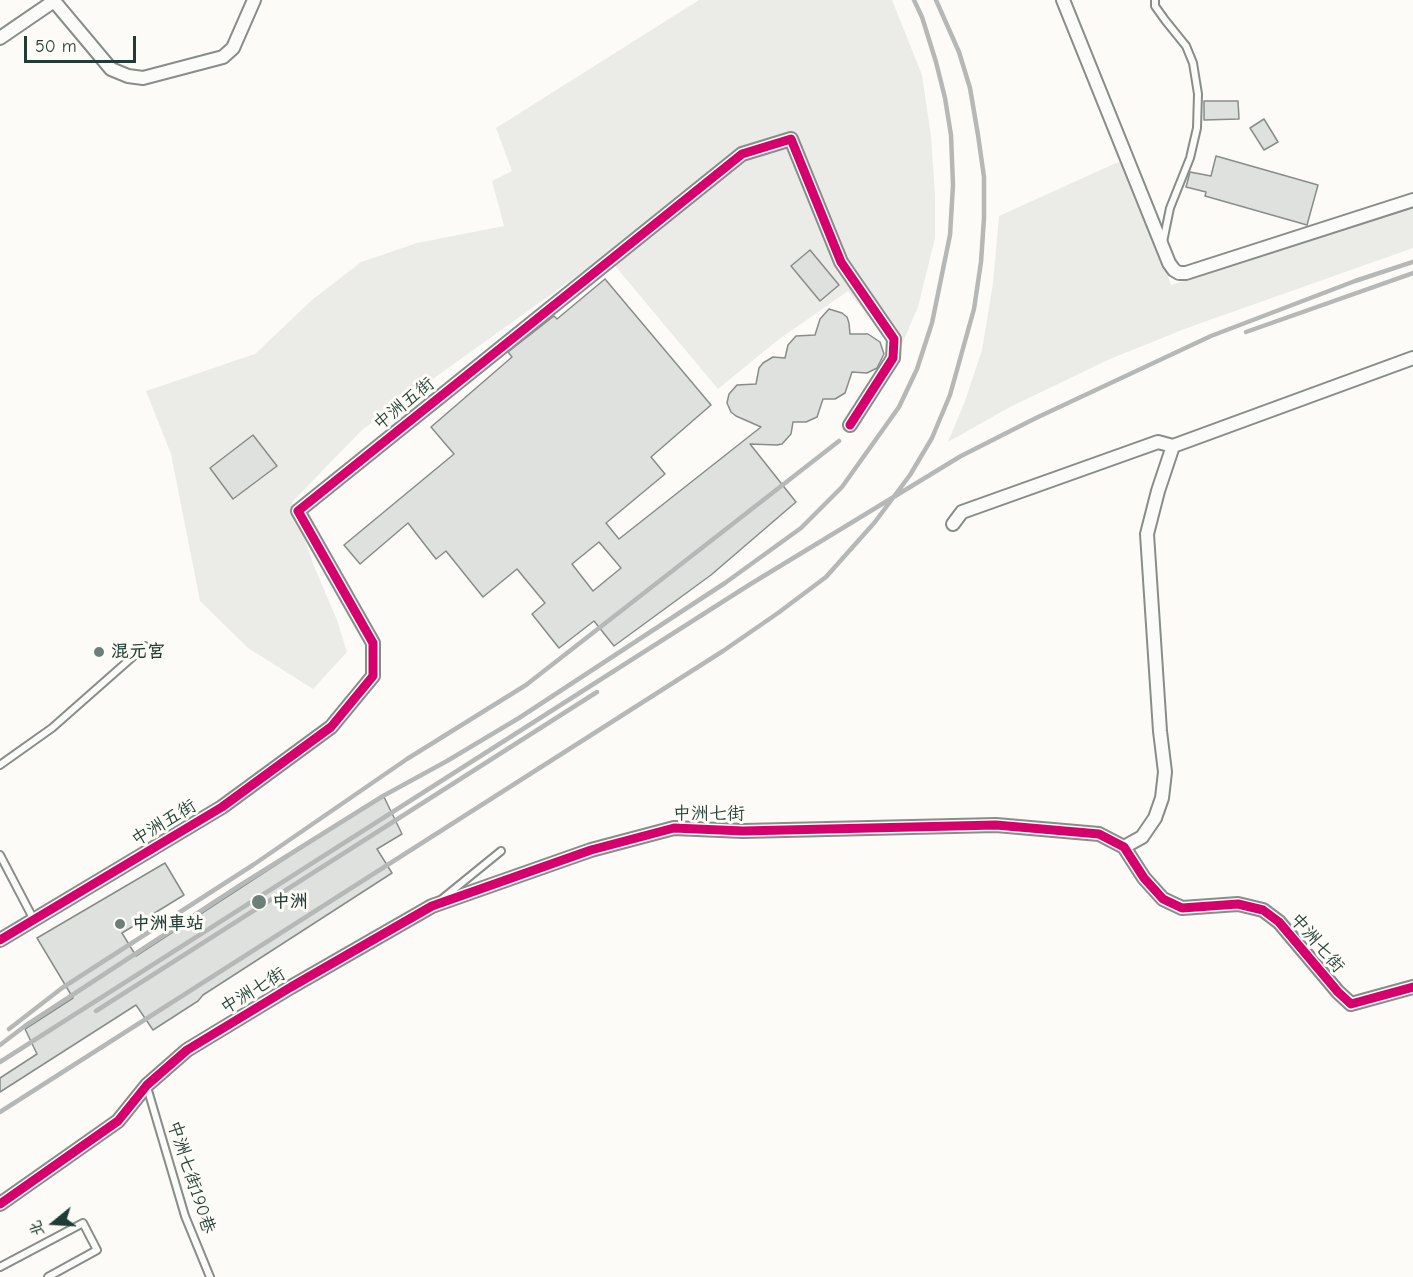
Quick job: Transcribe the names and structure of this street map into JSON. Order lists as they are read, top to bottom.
{
  "streets": {
    "street": ["中洲五街", "中洲七街"],
    "lane": ["中洲七街190巷"]
  },
  "crossings": [
    ["中洲七街", "中洲七街190巷"]
  ],
  "places": ["混元宮", "中洲", "中洲車站"],
  "scale_bar": "50 m",
  "north": "left"
}
